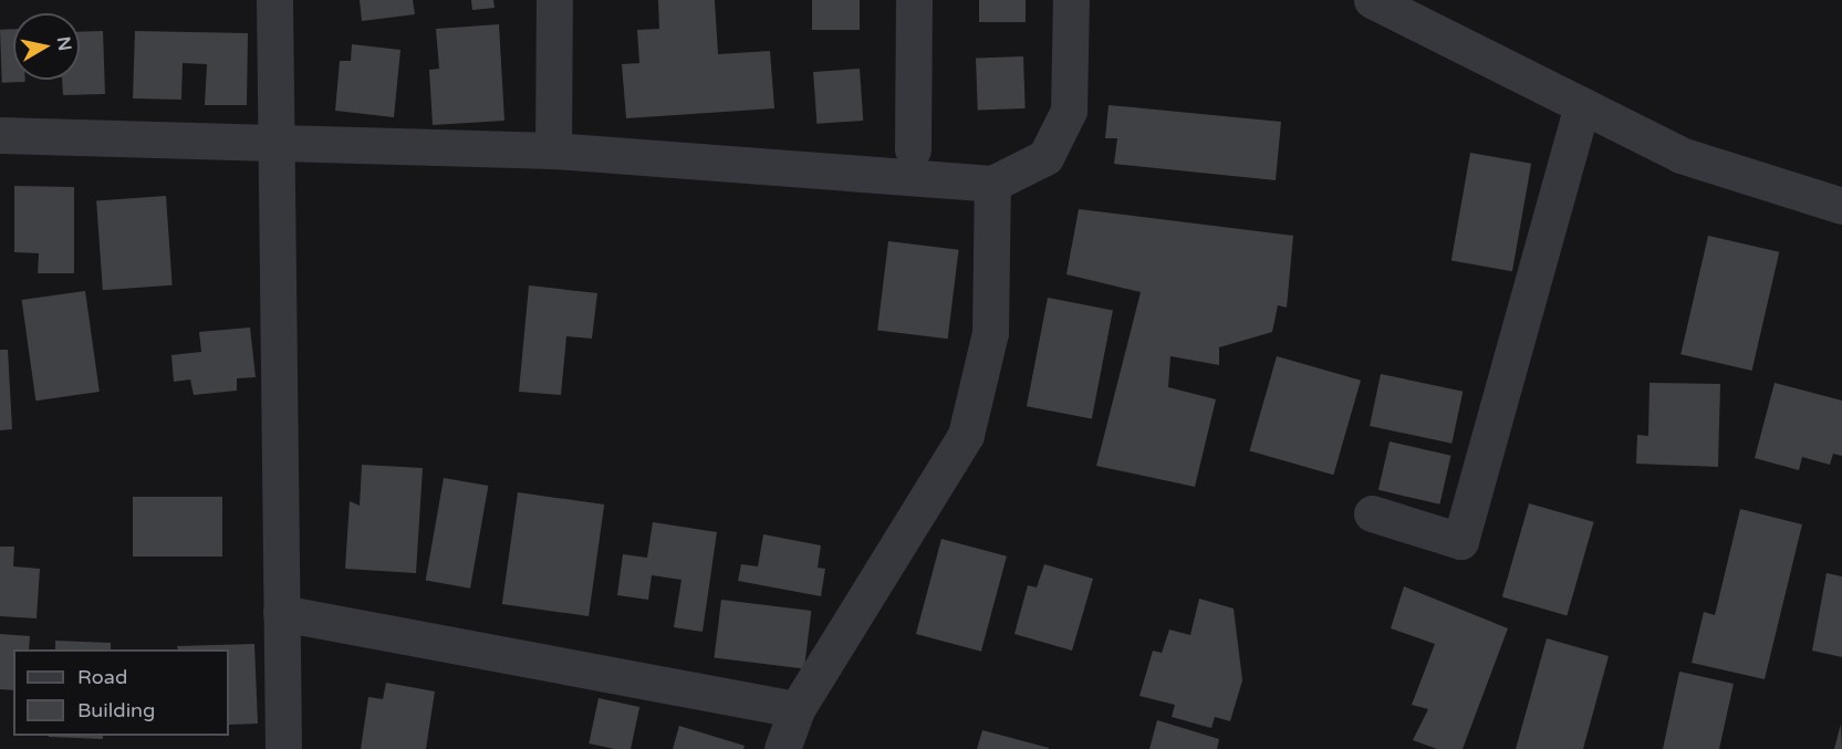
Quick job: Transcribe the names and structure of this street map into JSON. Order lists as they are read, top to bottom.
{
  "legend": ["Road", "Building"],
  "north": "right"
}
